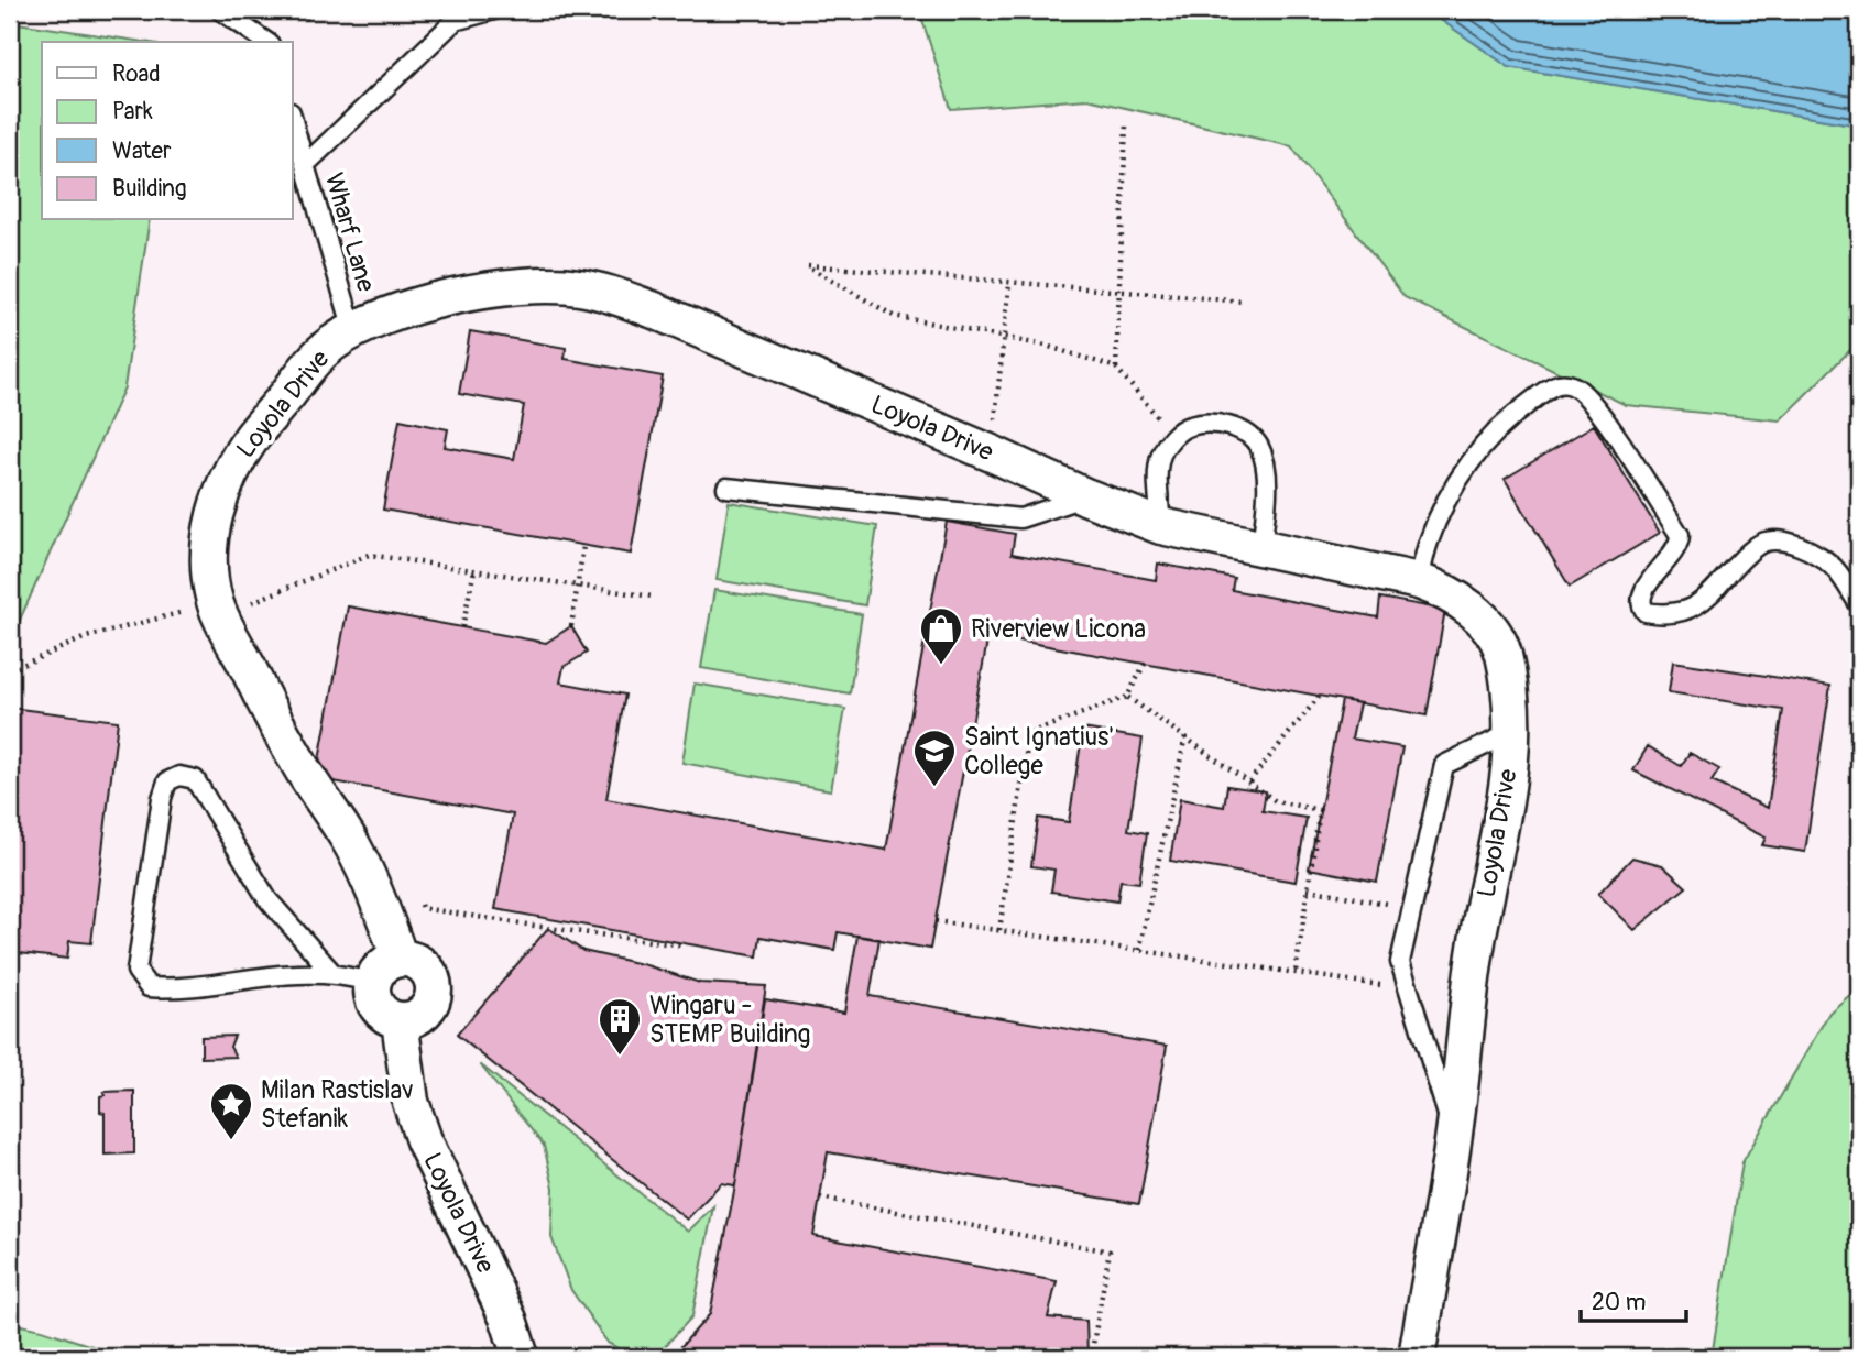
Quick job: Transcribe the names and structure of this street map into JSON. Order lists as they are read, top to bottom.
{
  "streets": {
    "street": ["Loyola Drive"],
    "lane": ["Wharf Lane"]
  },
  "crossings": [
    ["Wharf Lane", "Loyola Drive"]
  ],
  "places": {
    "shop": ["Riverview Licona"],
    "school or university": ["Saint Ignatius' College"],
    "building": ["Wingaru - STEMP Building"],
    "place": ["Milan Rastislav Stefanik"]
  },
  "legend": [
    "Road",
    "Park",
    "Water",
    "Building"
  ],
  "scale_bar": "20 m"
}
